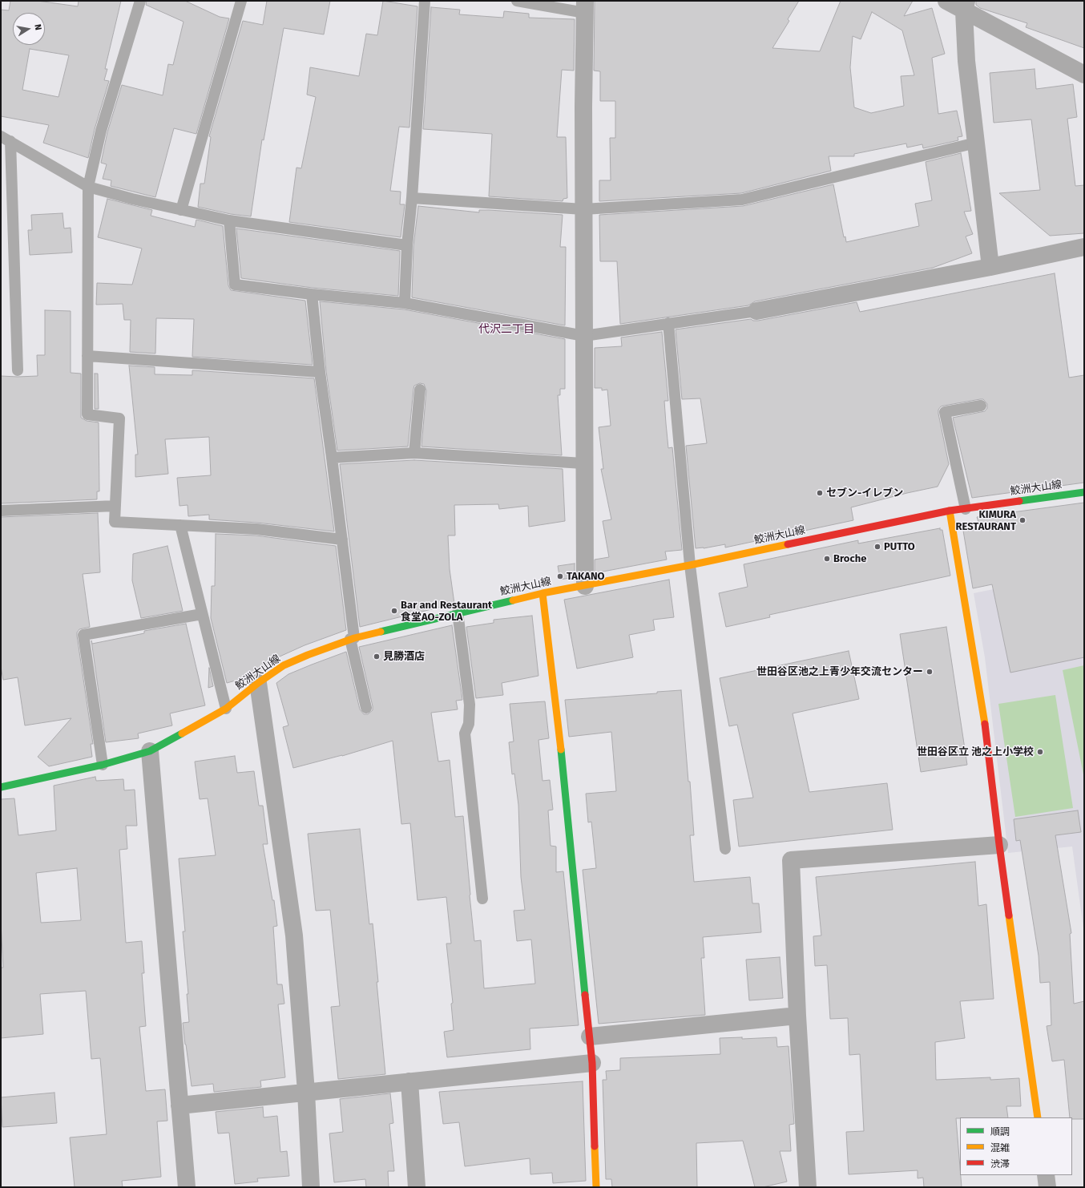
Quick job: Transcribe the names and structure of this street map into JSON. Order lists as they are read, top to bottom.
{
  "streets": {
    "street": ["鮫洲大山線"]
  },
  "districts": ["代沢二丁目"],
  "places": [
    "セブン-イレブン",
    "KIMURA RESTAURANT",
    "PUTTO",
    "Broche",
    "TAKANO",
    "Bar and Restaurant 食堂AO-ZOLA",
    "見勝酒店",
    "世田谷区池之上青少年交流センター",
    "世田谷区立 池之上小学校"
  ],
  "legend": ["順調", "混雑", "渋滞"],
  "north": "right"
}
